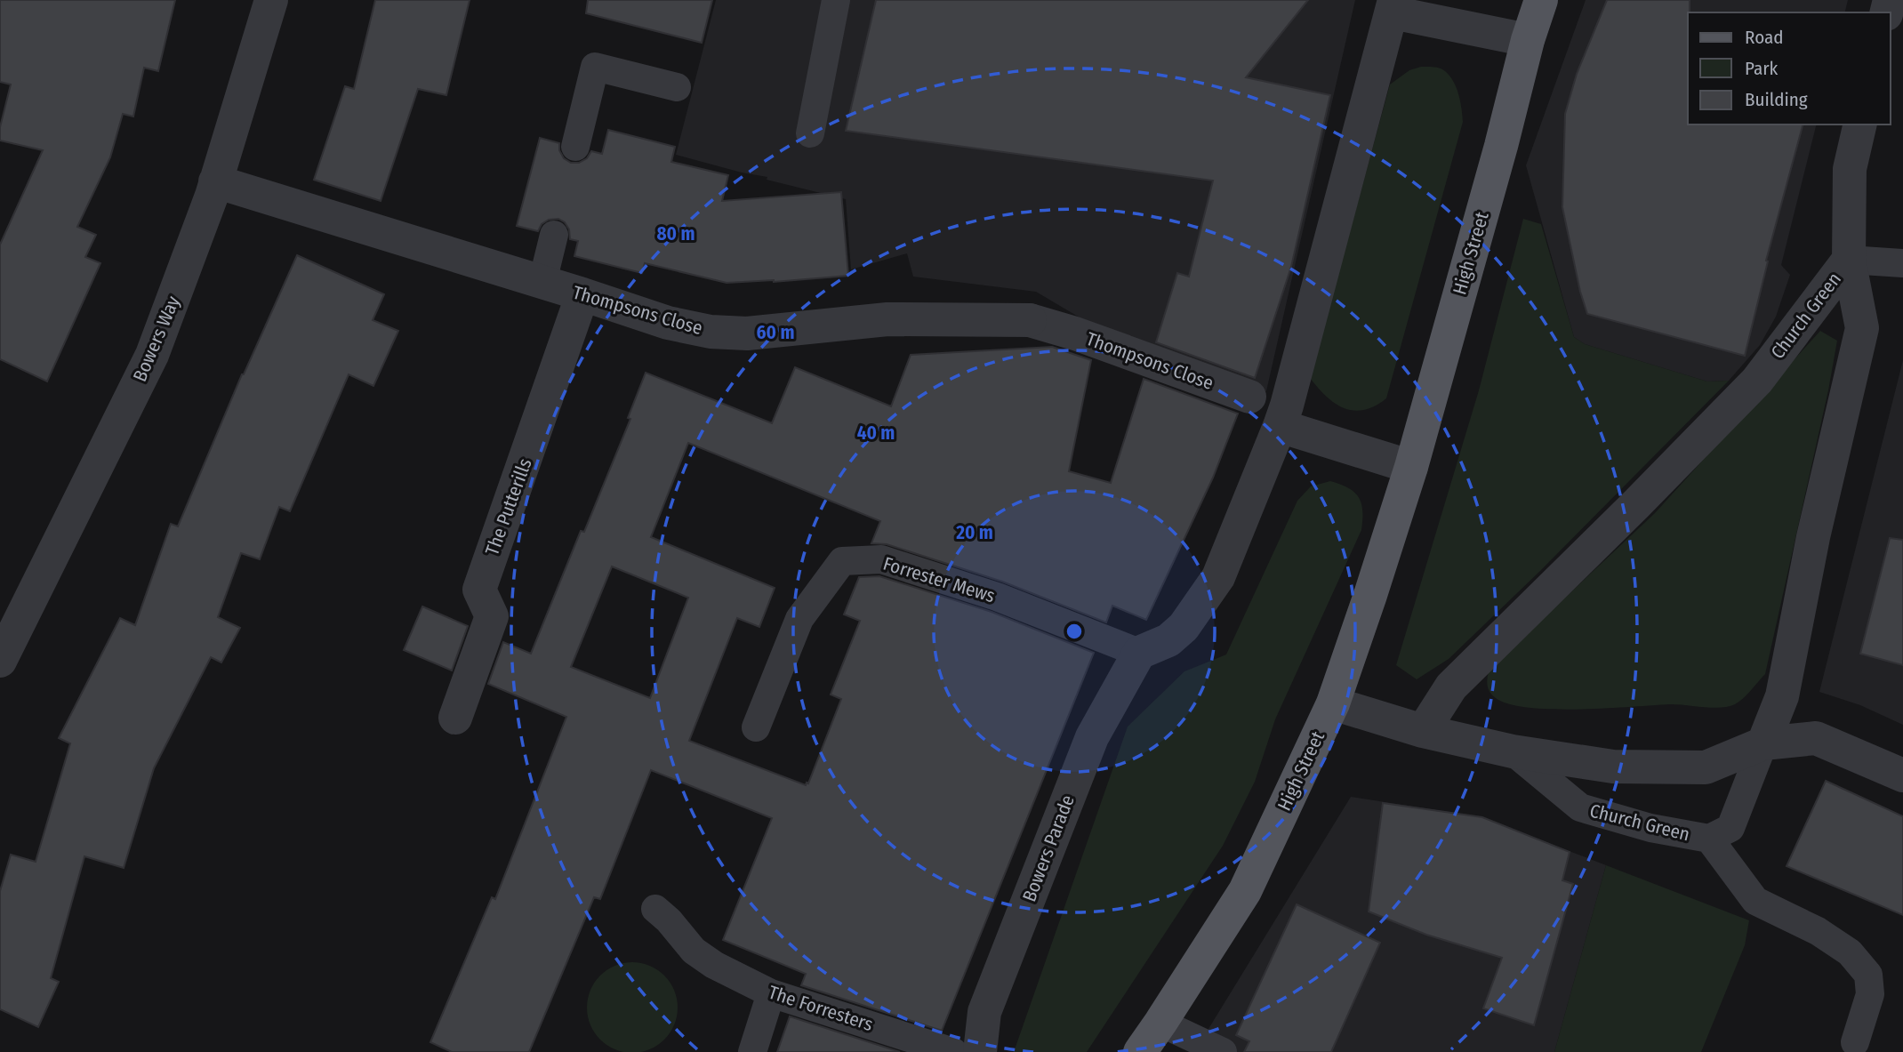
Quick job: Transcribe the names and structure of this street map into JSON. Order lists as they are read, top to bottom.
{
  "streets": {
    "main road": ["High Street"],
    "street": [
      "Thompsons Close",
      "Church Green",
      "Bowers Way",
      "The Putterills",
      "Bowers Parade"
    ],
    "lane": ["Forrester Mews", "The Forresters"]
  },
  "crossings": [
    ["High Street", "Church Green"],
    ["Thompsons Close", "Bowers Way"],
    ["Thompsons Close", "The Putterills"],
    ["Forrester Mews", "Bowers Parade"]
  ],
  "legend": ["Road", "Park", "Building"],
  "rings": [
    "80 m",
    "60 m",
    "40 m",
    "20 m"
  ]
}
